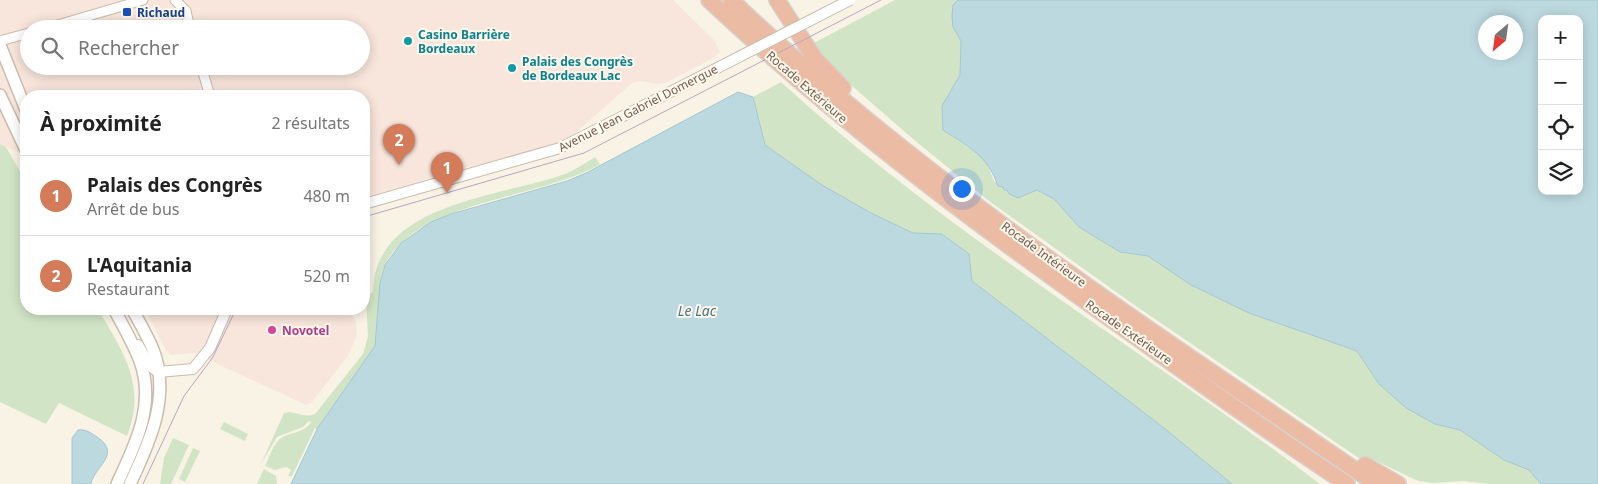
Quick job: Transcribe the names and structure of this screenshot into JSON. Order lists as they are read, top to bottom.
{
  "streets": {
    "highway": ["Rocade Extérieure", "Rocade Intérieure"],
    "street": ["Avenue Jean Gabriel Domergue"]
  },
  "water": ["Le Lac"],
  "places": {
    "transit": ["Richaud"],
    "other": ["Casino Barrière Bordeaux", "Palais des Congrès de Bordeaux Lac", "Novotel"]
  },
  "north": "bottom left",
  "page": {
    "map_buttons": ["+", "−"],
    "search": "Rechercher",
    "heading": ["À proximité", "2 résultats"],
    "pins": ["2", "1"],
    "list": [
      {
        "mark": "1",
        "name": "Palais des Congrès",
        "note": "Arrêt de bus",
        "value": "480 m"
      },
      {
        "mark": "2",
        "name": "L'Aquitania",
        "note": "Restaurant",
        "value": "520 m"
      }
    ]
  }
}
